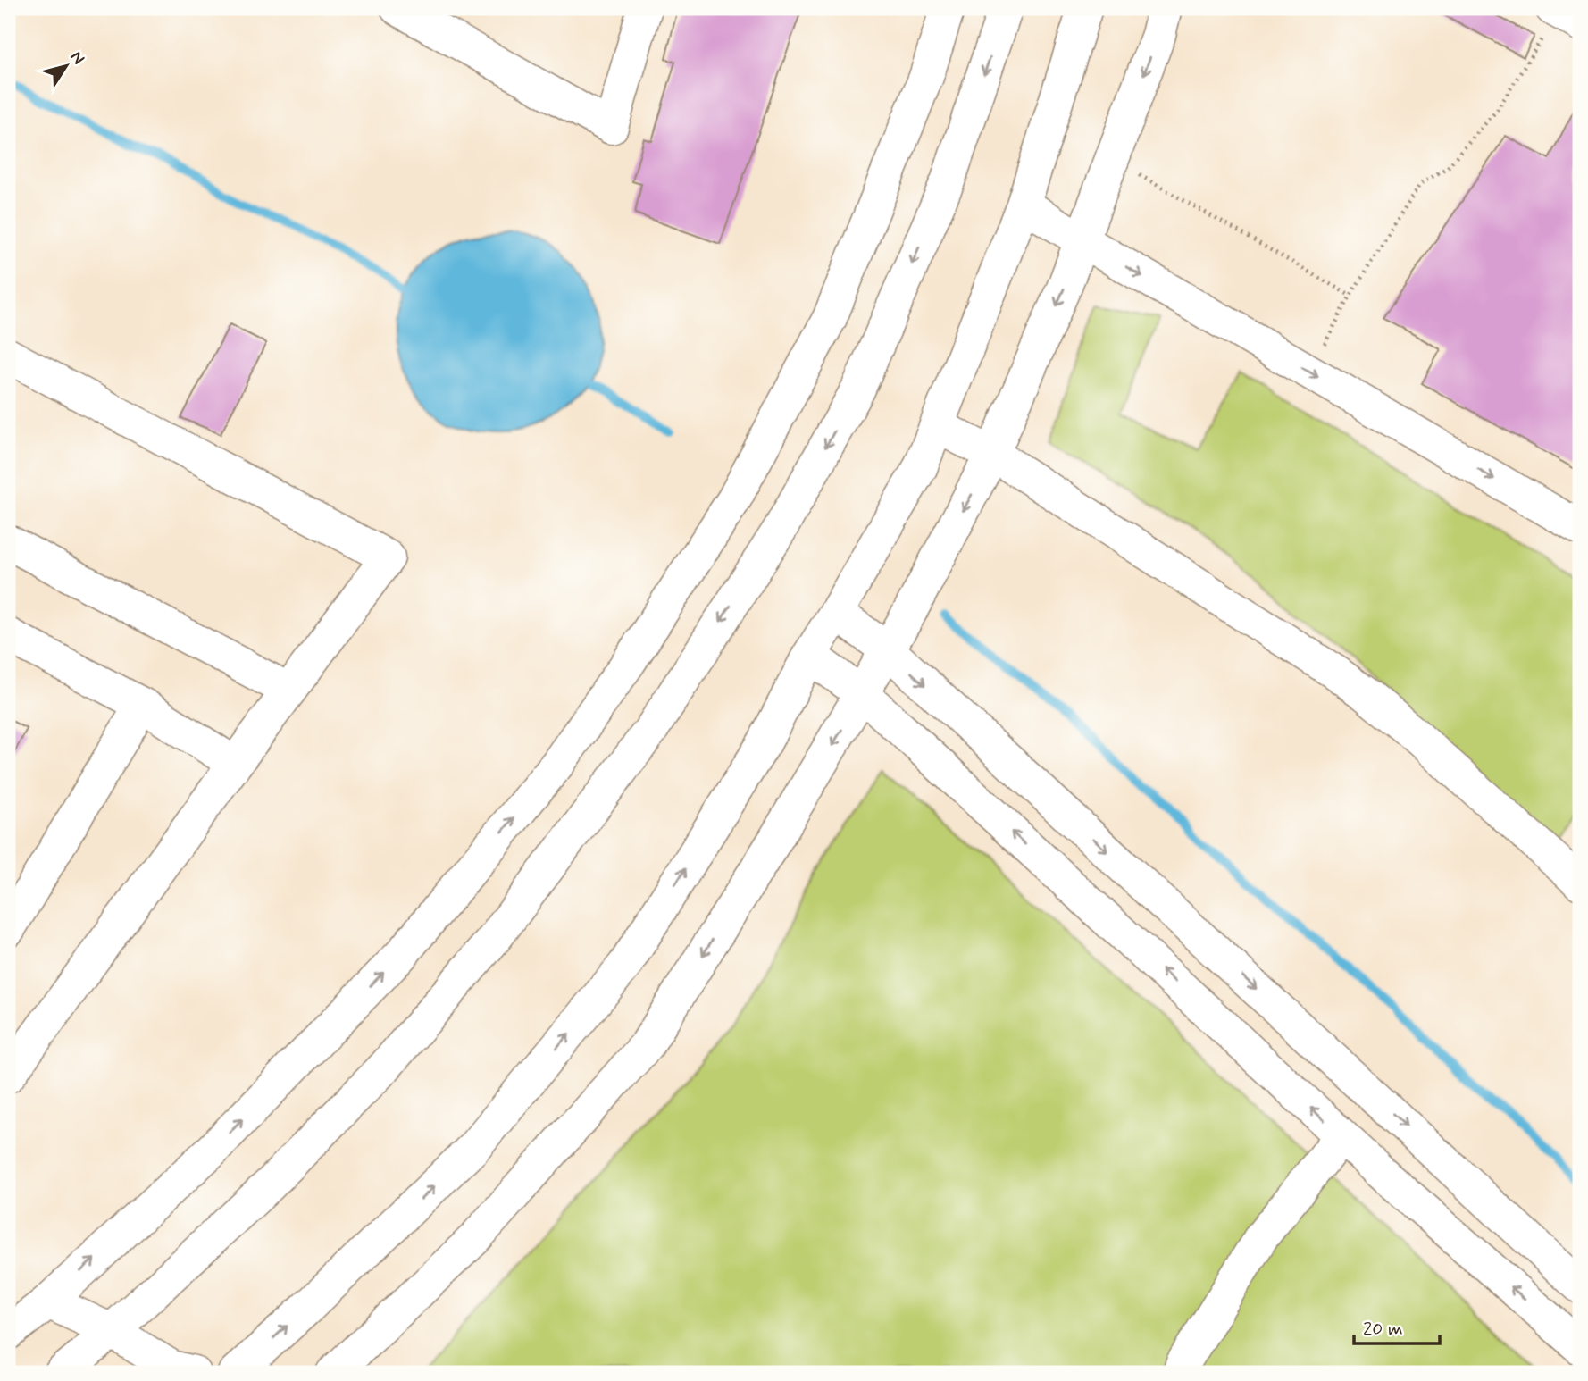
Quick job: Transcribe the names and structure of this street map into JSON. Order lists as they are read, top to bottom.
{
  "scale_bar": "20 m",
  "north": "top right"
}
